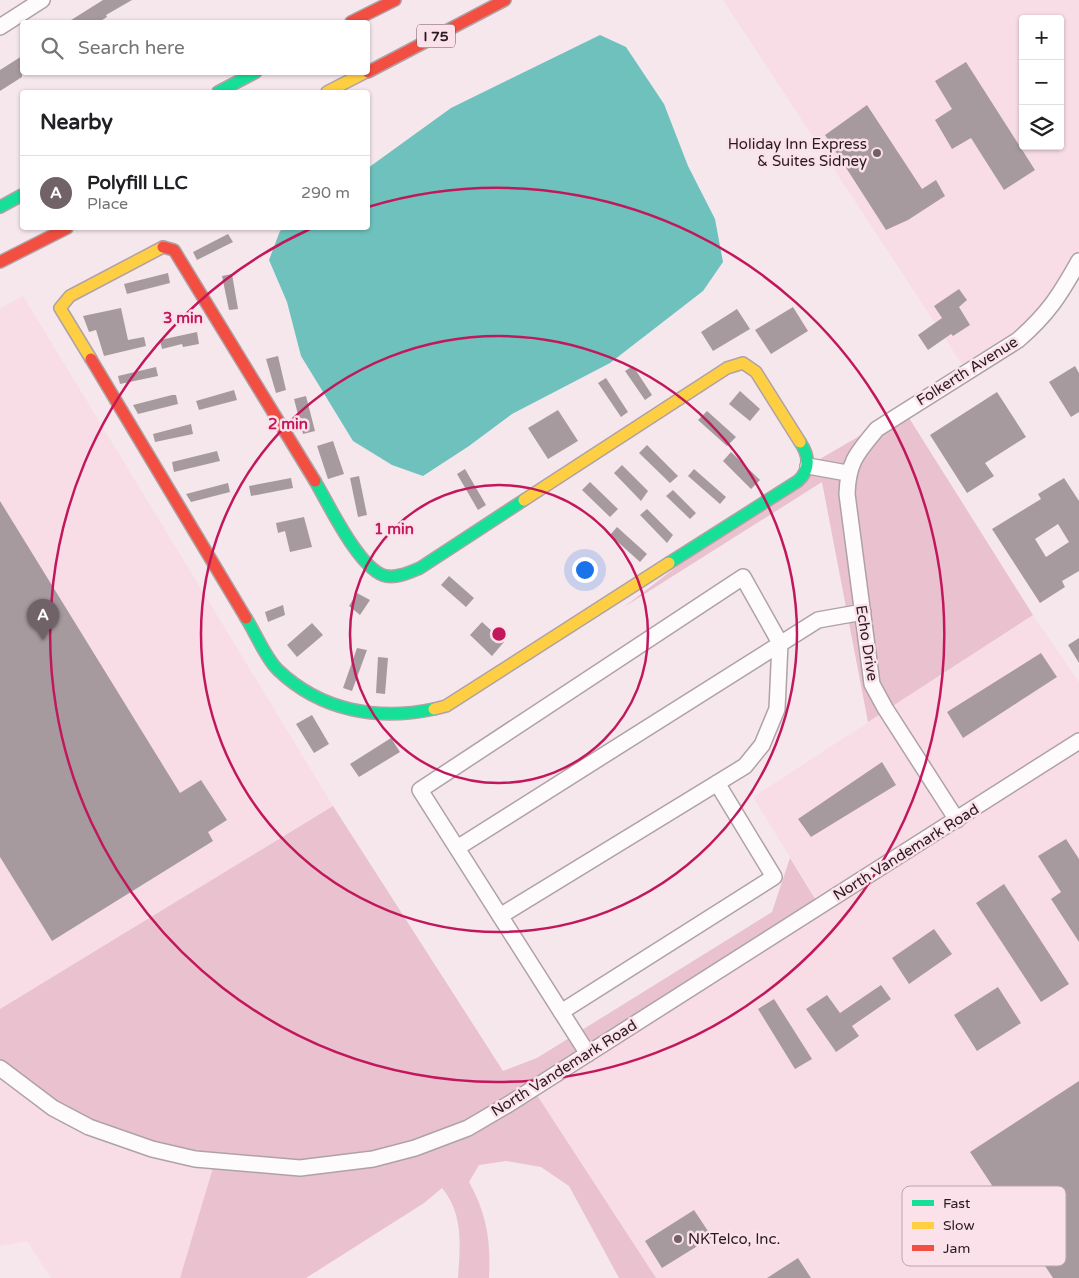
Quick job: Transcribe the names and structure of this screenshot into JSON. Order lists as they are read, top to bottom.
{
  "streets": {
    "main road": ["I 75"],
    "street": ["Folkerth Avenue", "Echo Drive", "North Vandemark Road"]
  },
  "crossings": [
    ["Folkerth Avenue", "Echo Drive"],
    ["Echo Drive", "North Vandemark Road"]
  ],
  "places": ["Holiday Inn Express & Suites Sidney", "NKTelco, Inc."],
  "legend": ["Fast", "Slow", "Jam"],
  "page": {
    "map_buttons": ["+", "−"],
    "search": "Search here",
    "heading": "Nearby",
    "list": [
      {
        "mark": "A",
        "name": "Polyfill LLC",
        "note": "Place",
        "value": "290 m"
      }
    ],
    "pins": "A"
  },
  "rings": ["3 min", "2 min", "1 min"]
}
